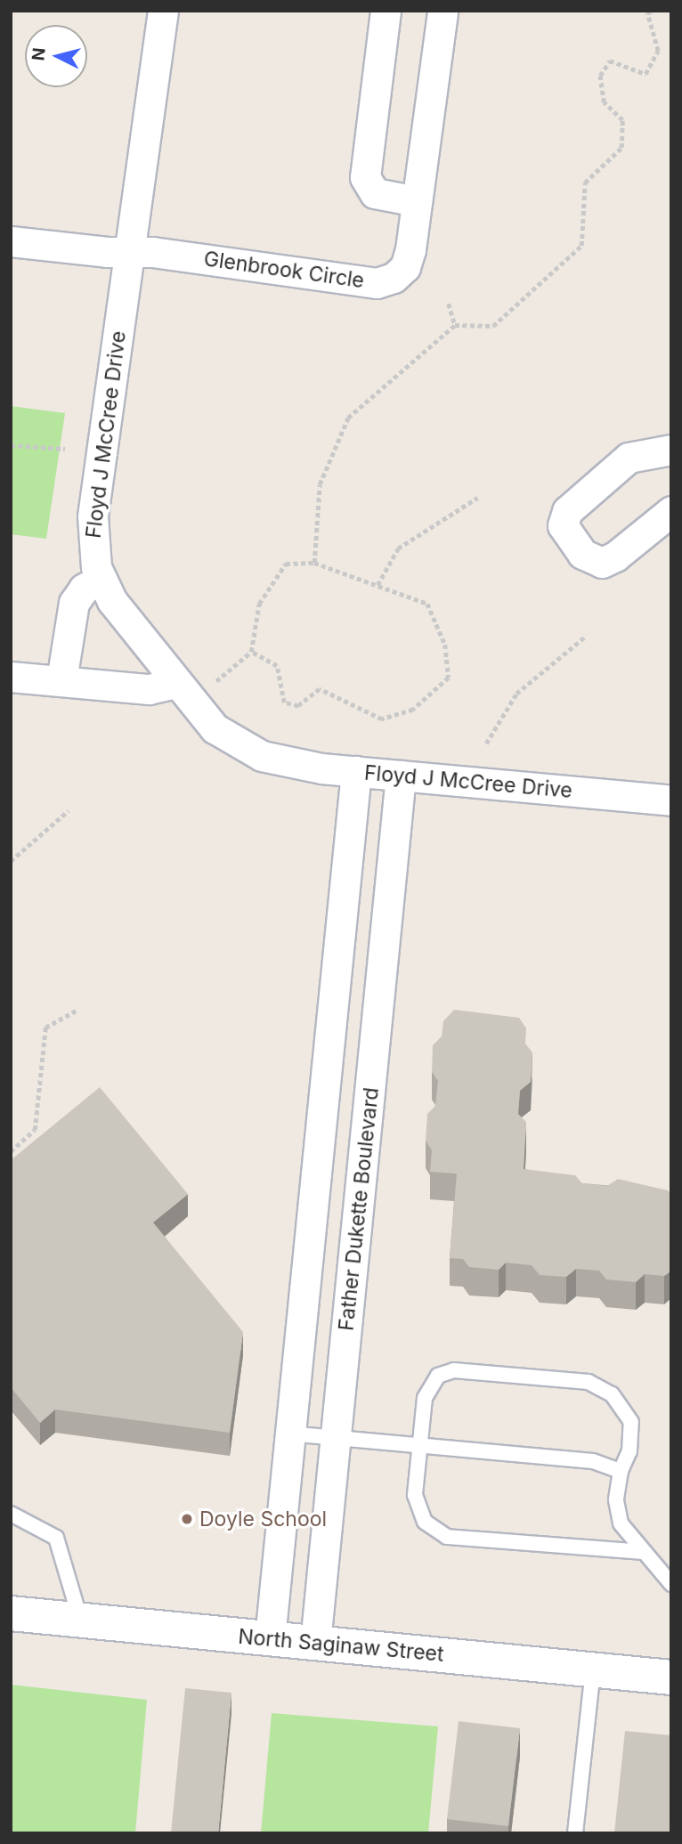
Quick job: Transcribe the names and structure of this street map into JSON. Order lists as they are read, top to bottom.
{
  "streets": {
    "main road": ["North Saginaw Street"],
    "street": ["Glenbrook Circle", "Floyd J McCree Drive", "Father Dukette Boulevard"]
  },
  "crossings": [
    ["Glenbrook Circle", "Floyd J McCree Drive"],
    ["Floyd J McCree Drive", "Father Dukette Boulevard"],
    ["Father Dukette Boulevard", "North Saginaw Street"]
  ],
  "places": ["Doyle School"],
  "north": "left"
}
